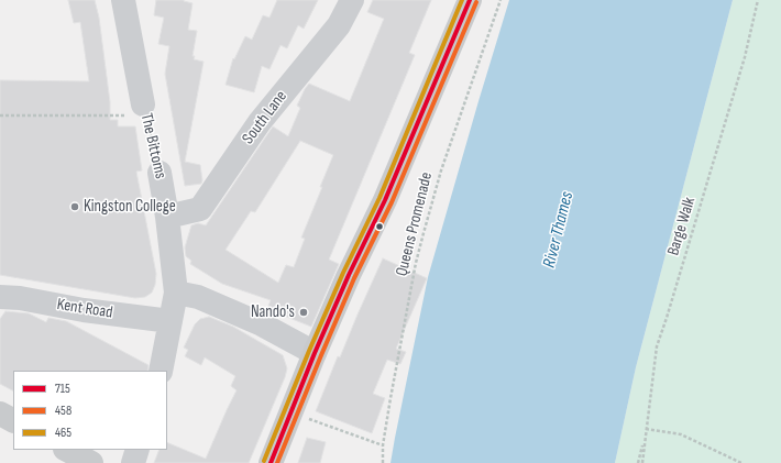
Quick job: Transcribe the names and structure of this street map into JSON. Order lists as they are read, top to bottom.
{
  "streets": {
    "street": ["South Lane", "The Bittoms", "Kent Road"],
    "path": ["Queens Promenade", "Barge Walk"]
  },
  "crossings": [
    ["South Lane", "The Bittoms"],
    ["The Bittoms", "Kent Road"]
  ],
  "water": ["River Thames"],
  "places": ["Kingston College", "Nando's"],
  "lines": ["transit line 715", "transit line 465", "transit line 458"],
  "legend": ["715", "458", "465"]
}
